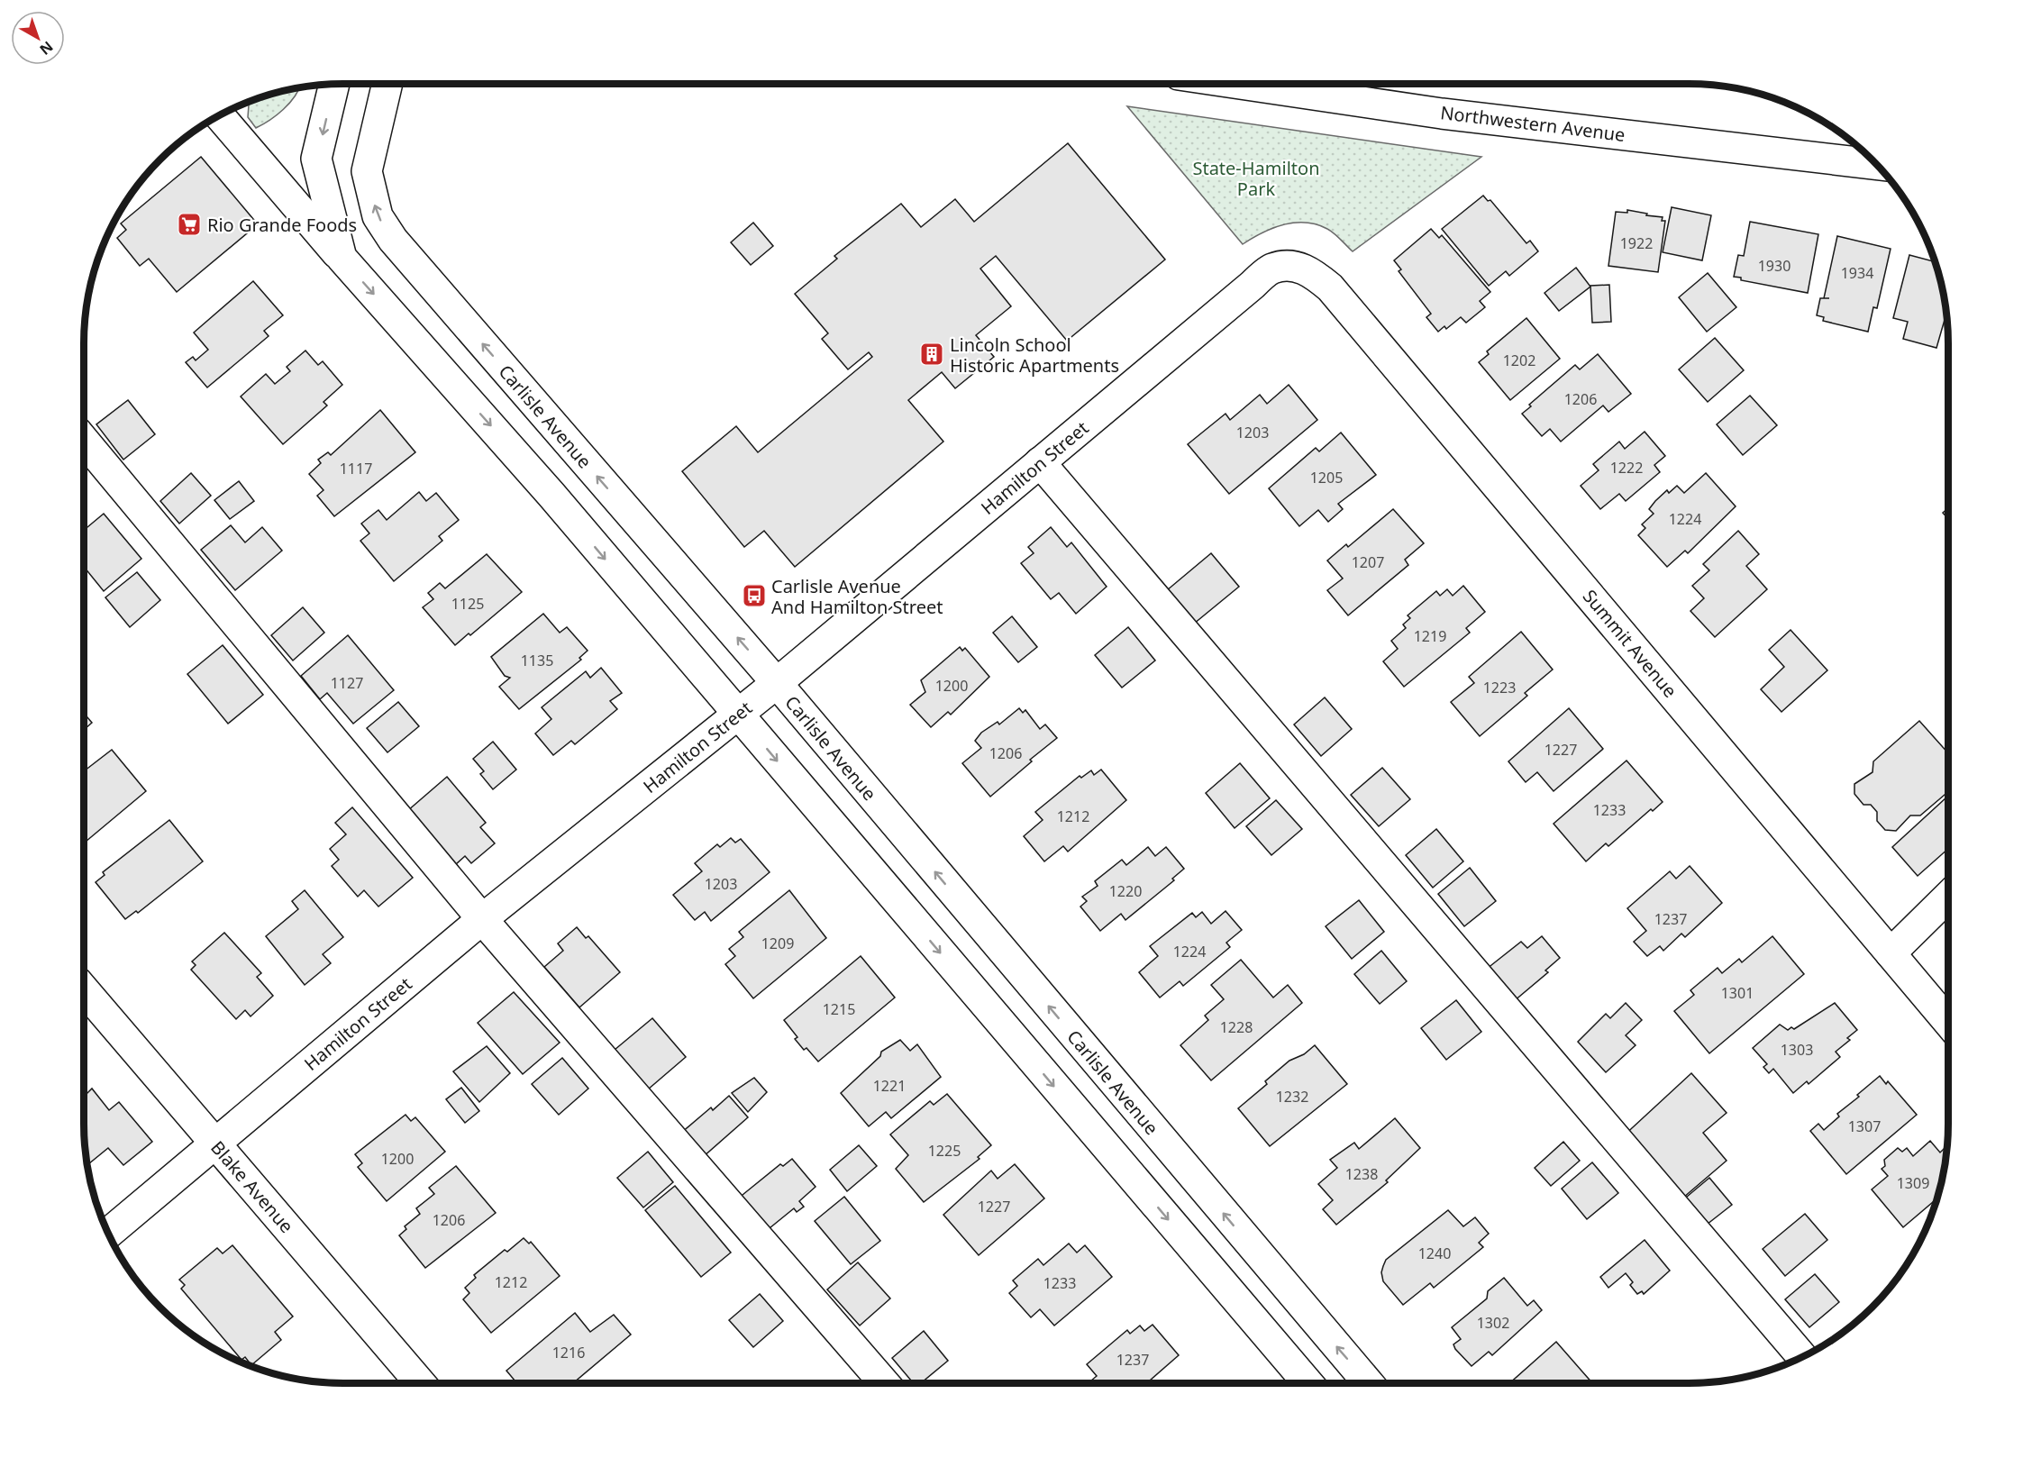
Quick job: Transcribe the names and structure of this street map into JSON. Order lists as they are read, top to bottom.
{
  "streets": {
    "street": [
      "Northwestern Avenue",
      "Carlisle Avenue",
      "Hamilton Street",
      "Summit Avenue",
      "Blake Avenue"
    ]
  },
  "crossings": [
    ["Carlisle Avenue", "Hamilton Street"],
    ["Hamilton Street", "Summit Avenue"],
    ["Hamilton Street", "Blake Avenue"]
  ],
  "parks": ["State-Hamilton Park"],
  "places": {
    "supermarket": ["Rio Grande Foods"],
    "building": ["Lincoln School Historic Apartments"],
    "bus stop": ["Carlisle Avenue And Hamilton Street"]
  },
  "house_numbers": [
    "1922",
    "1930",
    "1934",
    "1202",
    "1206",
    "1203",
    "1222",
    "1117",
    "1205",
    "1224",
    "1207",
    "1125",
    "1219",
    "1135",
    "1127",
    "1200",
    "1223",
    "1227",
    "1206",
    "1233",
    "1212",
    "1203",
    "1220",
    "1237",
    "1209",
    "1224",
    "1301",
    "1215",
    "1228",
    "1303",
    "1221",
    "1232",
    "1307",
    "1225",
    "1200",
    "1238",
    "1309",
    "1227",
    "1206",
    "1240",
    "1212",
    "1233",
    "1302",
    "1216",
    "1237"
  ],
  "north": "bottom right"
}
